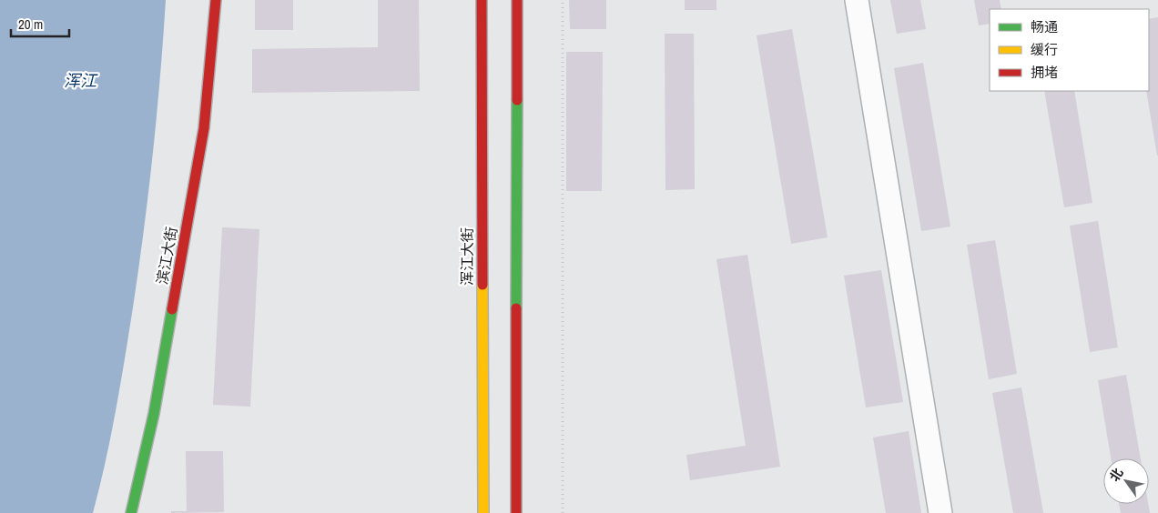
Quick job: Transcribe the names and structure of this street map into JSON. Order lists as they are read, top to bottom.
{
  "streets": {
    "main road": ["滨江大街", "浑江大街"]
  },
  "water": ["浑江"],
  "legend": ["畅通", "缓行", "拥堵"],
  "scale_bar": "20 m",
  "north": "top left"
}
